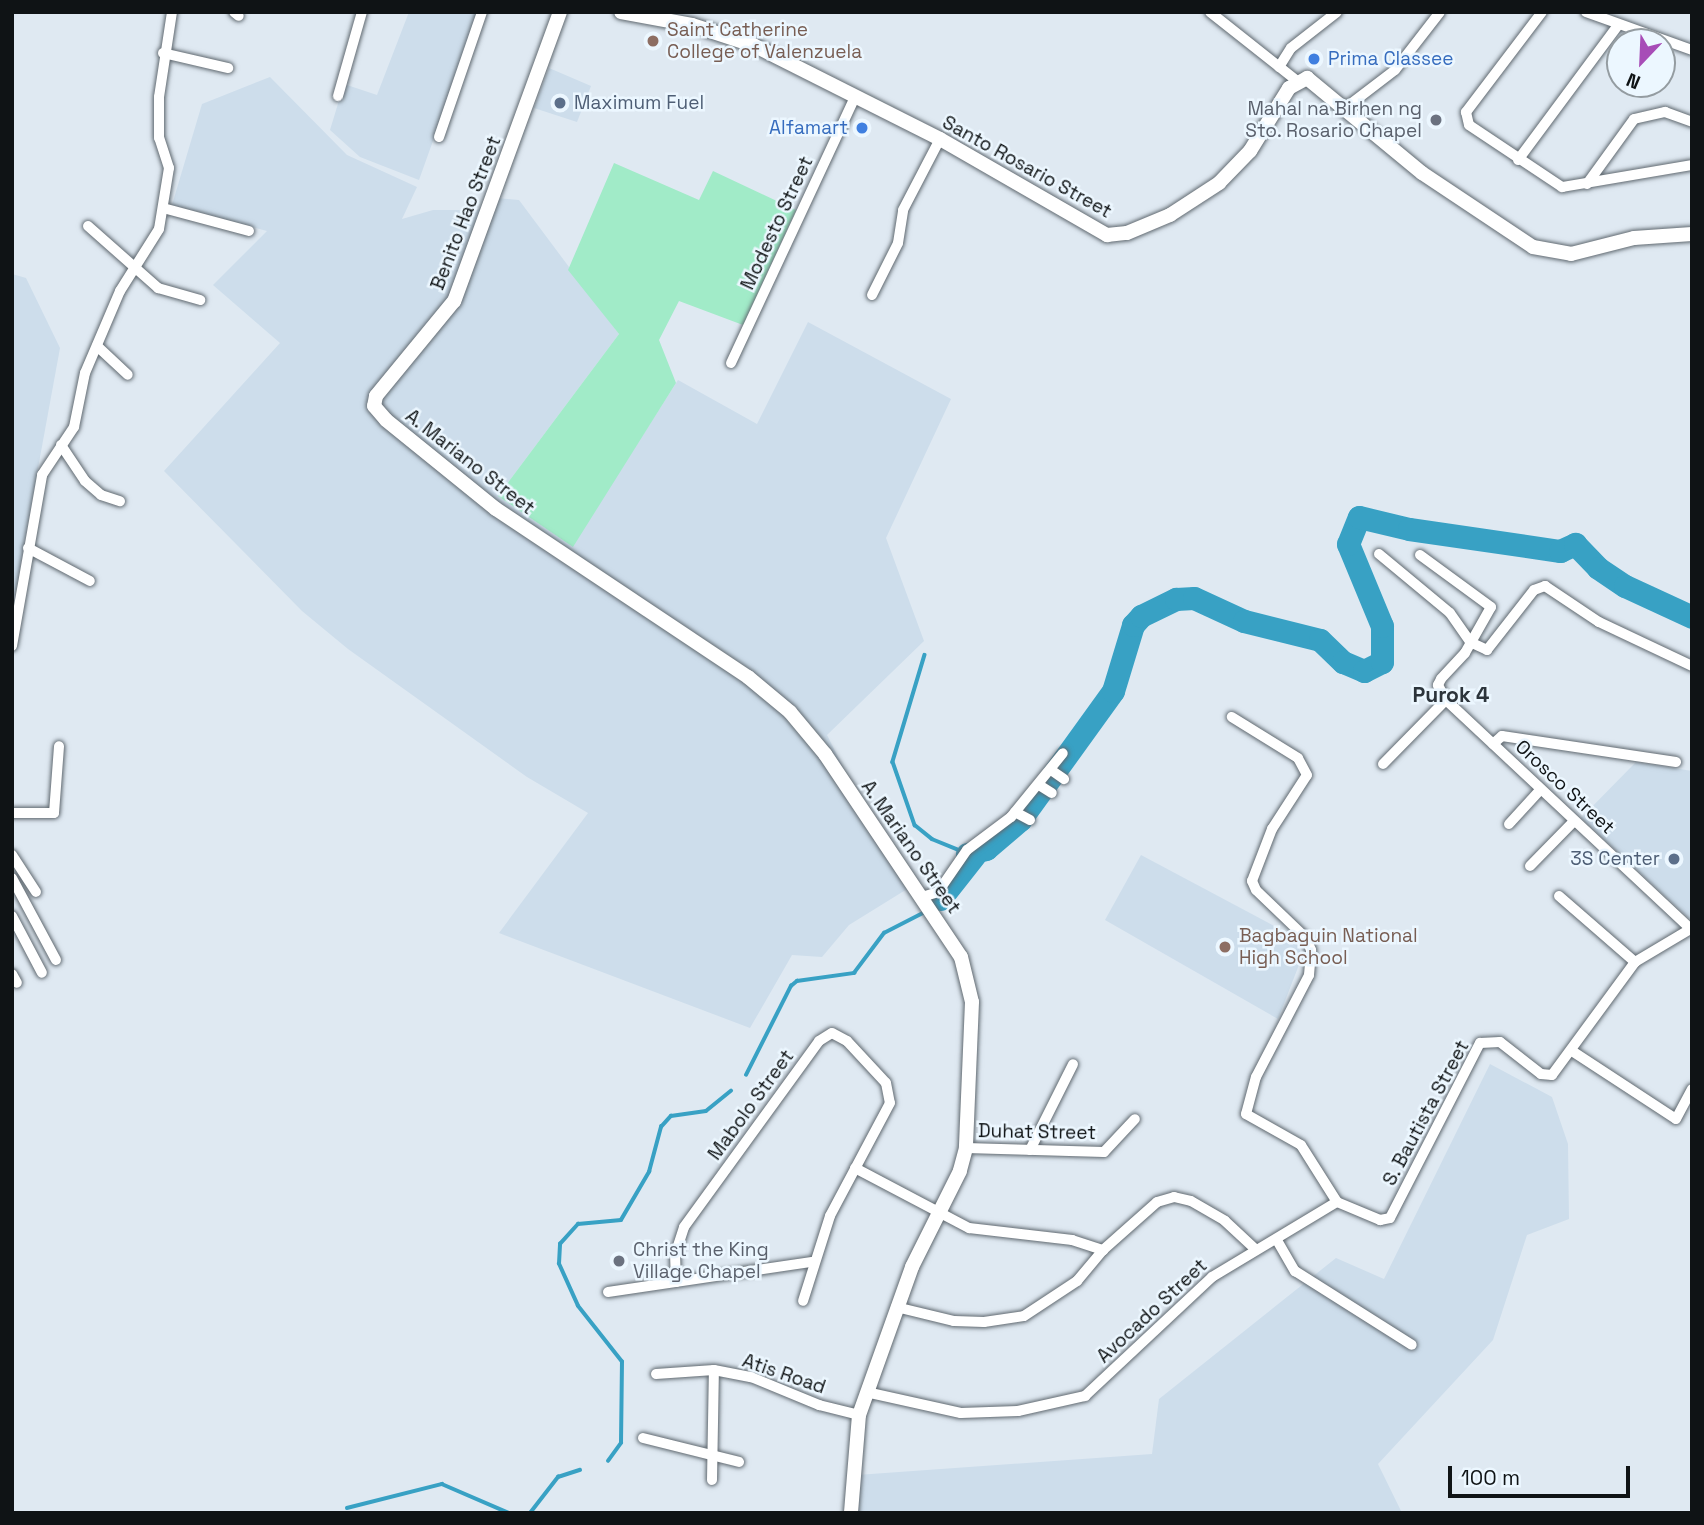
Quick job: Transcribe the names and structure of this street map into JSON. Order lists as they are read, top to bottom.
{
  "streets": {
    "street": [
      "Santo Rosario Street",
      "Benito Hao Street",
      "Modesto Street",
      "A. Mariano Street",
      "Orosco Street",
      "Mabolo Street",
      "S. Bautista Street",
      "Duhat Street",
      "Avocado Street",
      "Atis Road"
    ]
  },
  "crossings": [
    ["Santo Rosario Street", "Modesto Street"],
    ["Benito Hao Street", "A. Mariano Street"],
    ["A. Mariano Street", "Duhat Street"],
    ["A. Mariano Street", "Avocado Street"],
    ["A. Mariano Street", "Atis Road"],
    ["Orosco Street", "S. Bautista Street"],
    ["S. Bautista Street", "Avocado Street"]
  ],
  "districts": ["Purok 4"],
  "places": [
    "Saint Catherine College of Valenzuela",
    "Prima Classee",
    "Maximum Fuel",
    "Mahal na Birhen ng Sto. Rosario Chapel",
    "Alfamart",
    "3S Center",
    "Bagbaguin National High School",
    "Christ the King Village Chapel"
  ],
  "scale_bar": "100 m",
  "north": "bottom left"
}
